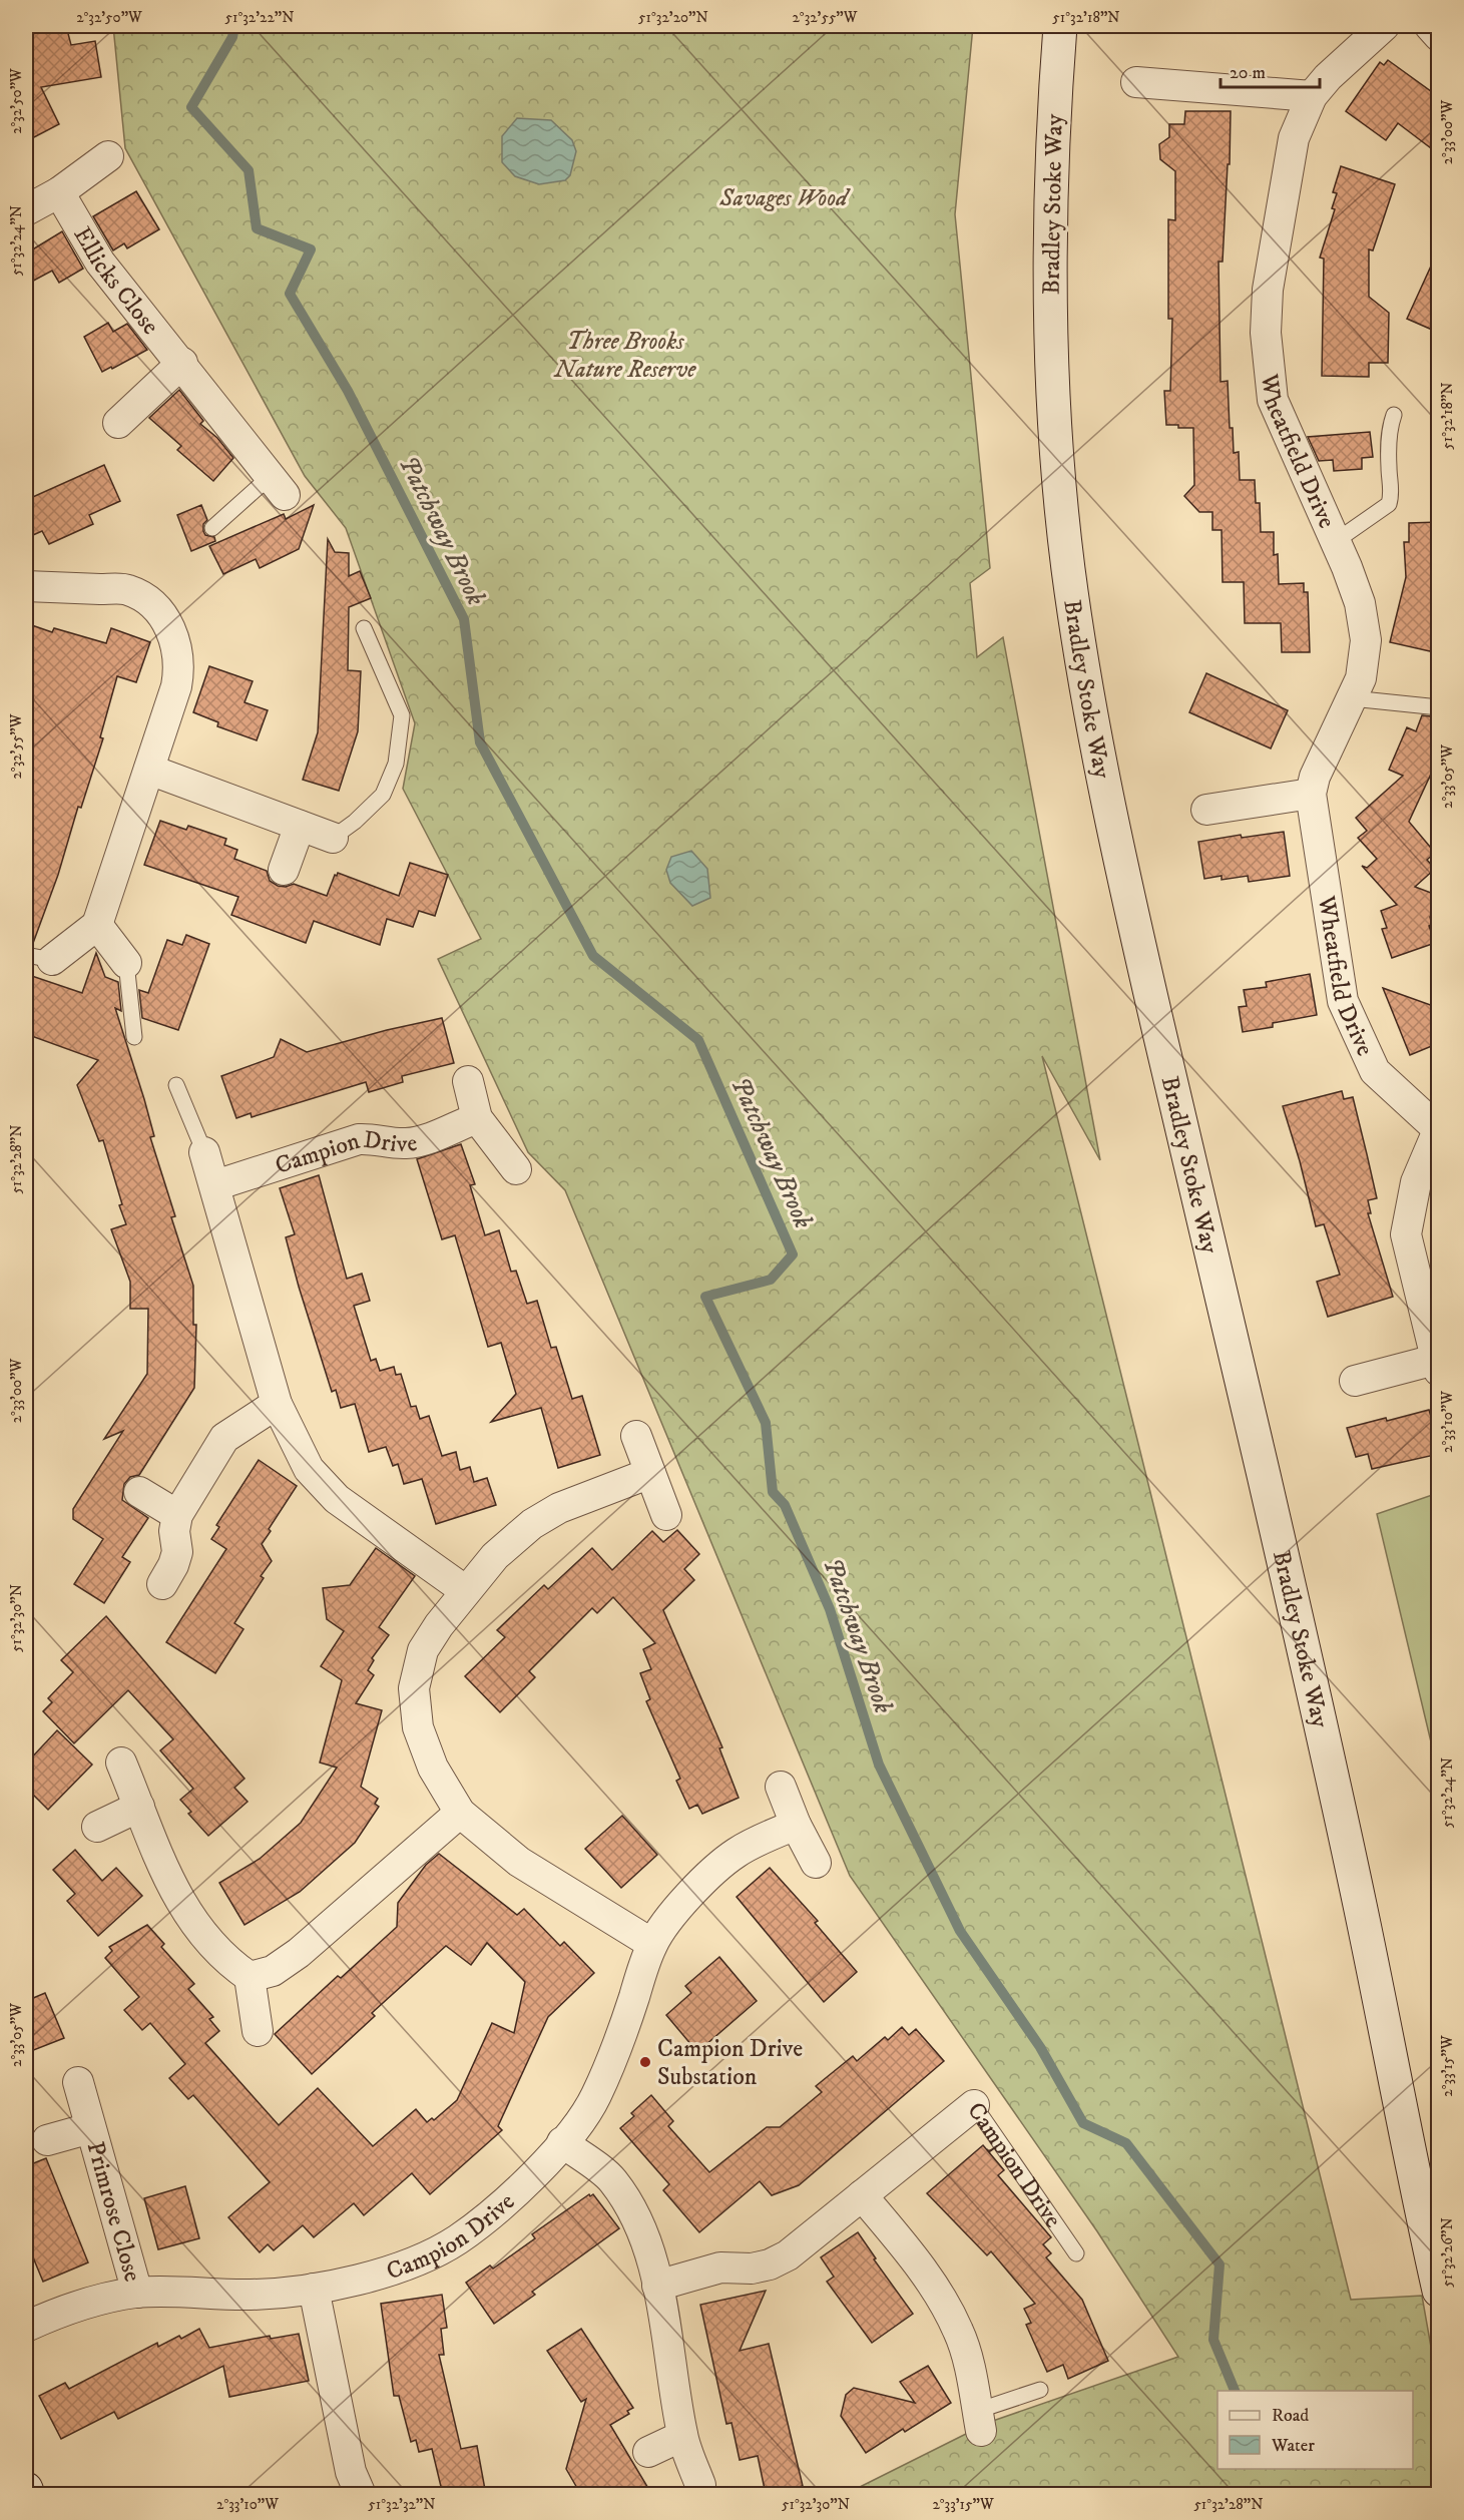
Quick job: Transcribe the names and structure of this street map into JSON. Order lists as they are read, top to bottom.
{
  "streets": {
    "street": [
      "Bradley Stoke Way",
      "Ellicks Close",
      "Wheatfield Drive",
      "Campion Drive",
      "Primrose Close"
    ]
  },
  "crossings": [
    ["Campion Drive", "Primrose Close"]
  ],
  "water": ["Patchway Brook"],
  "parks": ["Savages Wood", "Three Brooks Nature Reserve"],
  "places": ["Campion Drive Substation"],
  "legend": ["Road", "Water"],
  "scale_bar": "20 m",
  "coordinates": [
    "2°32'50\"W",
    "51°32'22\"N",
    "51°32'20\"N",
    "2°32'55\"W",
    "51°32'18\"N",
    "2°33'00\"W",
    "51°32'24\"N",
    "2°33'05\"W",
    "51°32'28\"N",
    "2°33'10\"W",
    "51°32'30\"N",
    "2°33'15\"W",
    "51°32'26\"N",
    "51°32'32\"N"
  ]
}
